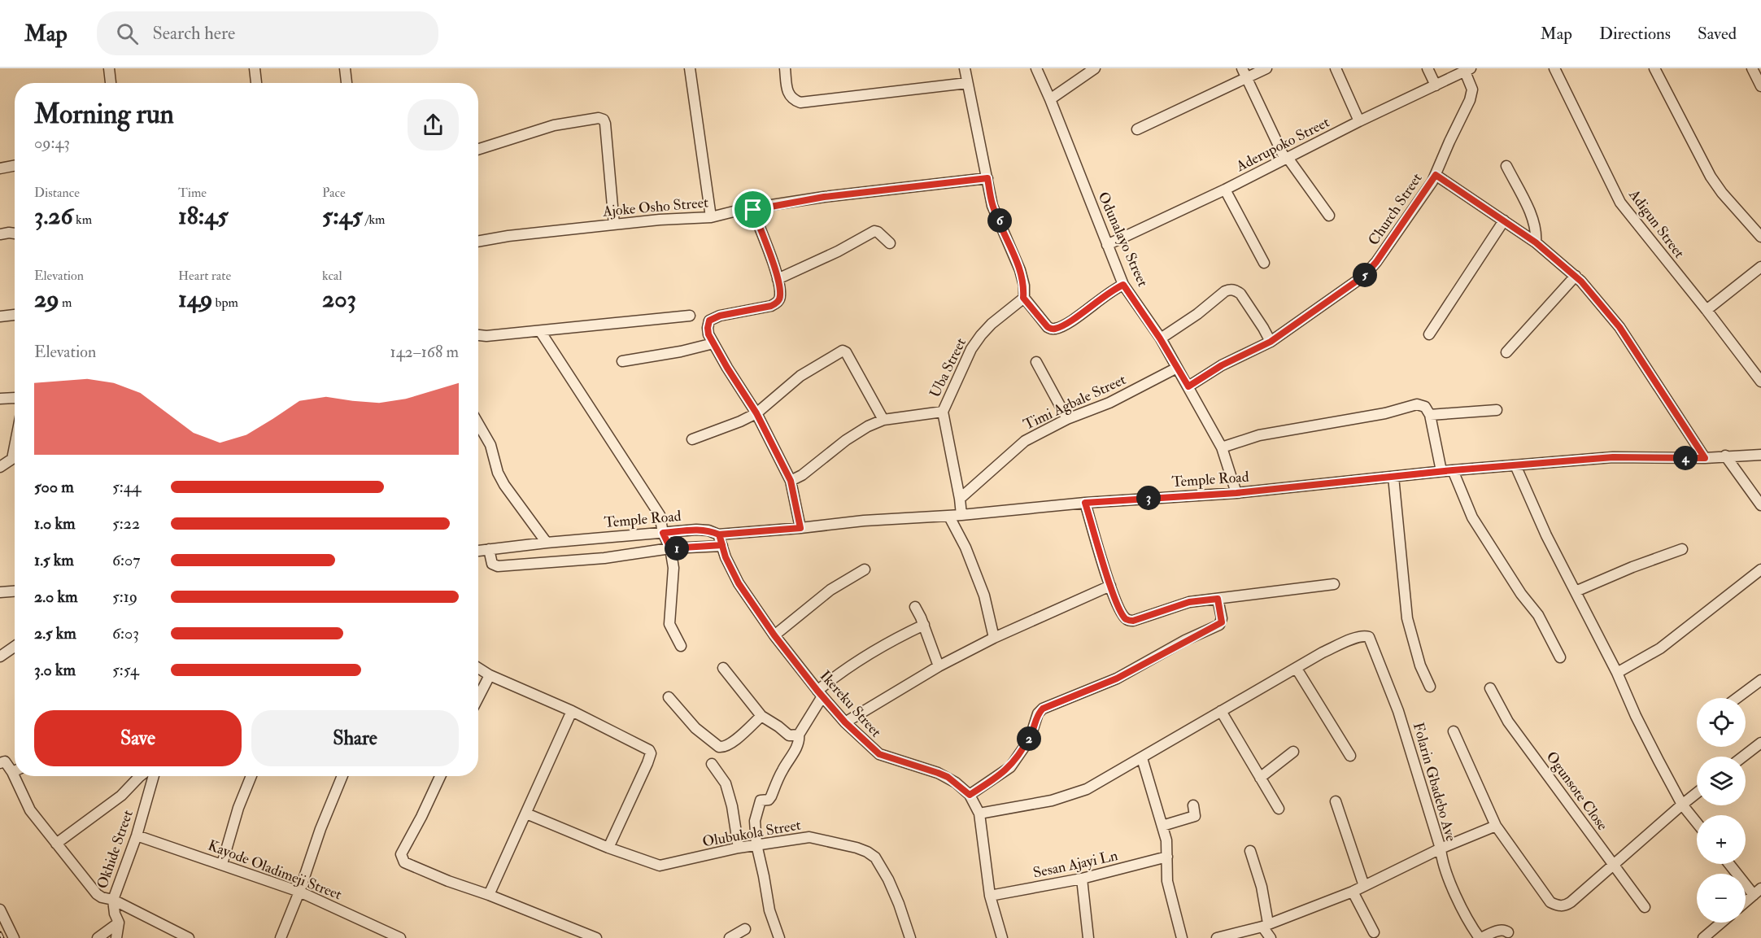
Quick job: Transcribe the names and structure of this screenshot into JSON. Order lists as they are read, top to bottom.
{
  "streets": {
    "street": [
      "Aderupoko Street",
      "Ajoke Osho Street",
      "Church Street",
      "Adigun Street",
      "Odunalayo Street",
      "Uba Street",
      "Timi Agbale Street",
      "Temple Road",
      "Ikereku Street",
      "Folarin Gbadebo Ave",
      "Ogunsote Close",
      "Olubukola Street",
      "Okhide Street",
      "Sesan Ajayi Ln",
      "Kayode Oladimeji Street"
    ]
  },
  "crossings": [
    ["Aderupoko Street", "Church Street"],
    ["Aderupoko Street", "Odunalayo Street"],
    ["Church Street", "Odunalayo Street"],
    ["Odunalayo Street", "Timi Agbale Street"],
    ["Odunalayo Street", "Temple Road"],
    ["Uba Street", "Timi Agbale Street"],
    ["Temple Road", "Ikereku Street"],
    ["Ikereku Street", "Sesan Ajayi Ln"],
    ["Okhide Street", "Kayode Oladimeji Street"]
  ],
  "page": {
    "header": "Map",
    "search": "Search here",
    "nav": ["Map", "Directions", "Saved"],
    "heading": ["Morning run", "09:43"],
    "stats": [
      ["Distance", "3.26 km"],
      ["Time", "18:45"],
      ["Pace", "5:45 /km"],
      ["Elevation", "29 m"],
      ["Heart rate", "149 bpm"],
      ["kcal", "203"]
    ],
    "pins": [
      "6",
      "5",
      "4",
      "3",
      "1",
      "2"
    ],
    "chart": ["Elevation", "142–168 m"],
    "list": [
      {
        "name": "500 m",
        "note": "5:44"
      },
      {
        "name": "1.0 km",
        "note": "5:22"
      },
      {
        "name": "1.5 km",
        "note": "6:07"
      },
      {
        "name": "2.0 km",
        "note": "5:19"
      },
      {
        "name": "2.5 km",
        "note": "6:03"
      },
      {
        "name": "3.0 km",
        "note": "5:54"
      }
    ],
    "map_buttons": ["+", "−"],
    "buttons": ["Save", "Share"]
  }
}
